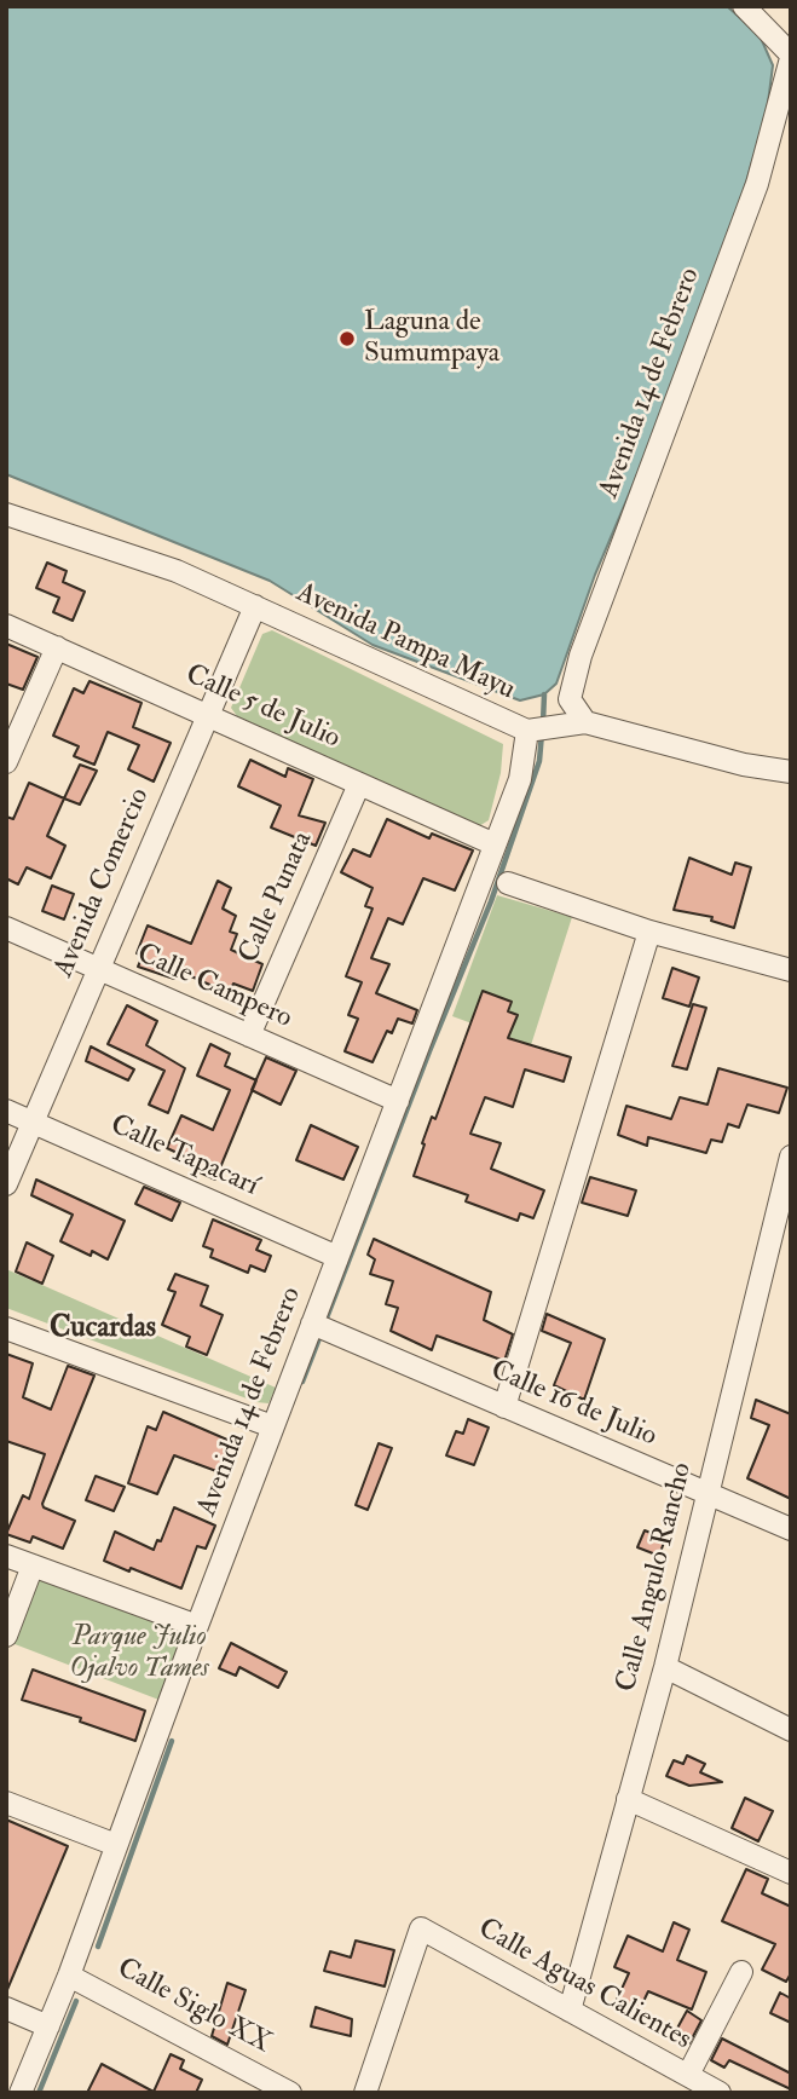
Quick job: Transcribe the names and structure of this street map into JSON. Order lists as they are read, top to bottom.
{
  "streets": {
    "street": [
      "Avenida 14 de Febrero",
      "Avenida Pampa Mayu",
      "Calle 5 de Julio",
      "Avenida Comercio",
      "Calle Punata",
      "Calle Campero",
      "Calle Tapacarí",
      "Calle 16 de Julio",
      "Calle Angulo Rancho",
      "Calle Aguas Calientes",
      "Calle Siglo XX"
    ]
  },
  "crossings": [
    ["Avenida 14 de Febrero", "Avenida Pampa Mayu"],
    ["Avenida 14 de Febrero", "Calle 5 de Julio"],
    ["Avenida 14 de Febrero", "Calle Campero"],
    ["Avenida 14 de Febrero", "Calle Tapacarí"],
    ["Avenida 14 de Febrero", "Calle 16 de Julio"],
    ["Avenida 14 de Febrero", "Calle Siglo XX"],
    ["Avenida Pampa Mayu", "Avenida Comercio"],
    ["Calle 5 de Julio", "Avenida Comercio"],
    ["Calle 5 de Julio", "Calle Punata"],
    ["Avenida Comercio", "Calle Campero"],
    ["Avenida Comercio", "Calle Tapacarí"],
    ["Calle Punata", "Calle Campero"],
    ["Calle 16 de Julio", "Calle Angulo Rancho"],
    ["Calle Angulo Rancho", "Calle Aguas Calientes"]
  ],
  "districts": ["Cucardas"],
  "parks": ["Parque Julio Ojalvo Tames"],
  "places": ["Laguna de Sumumpaya"]
}
